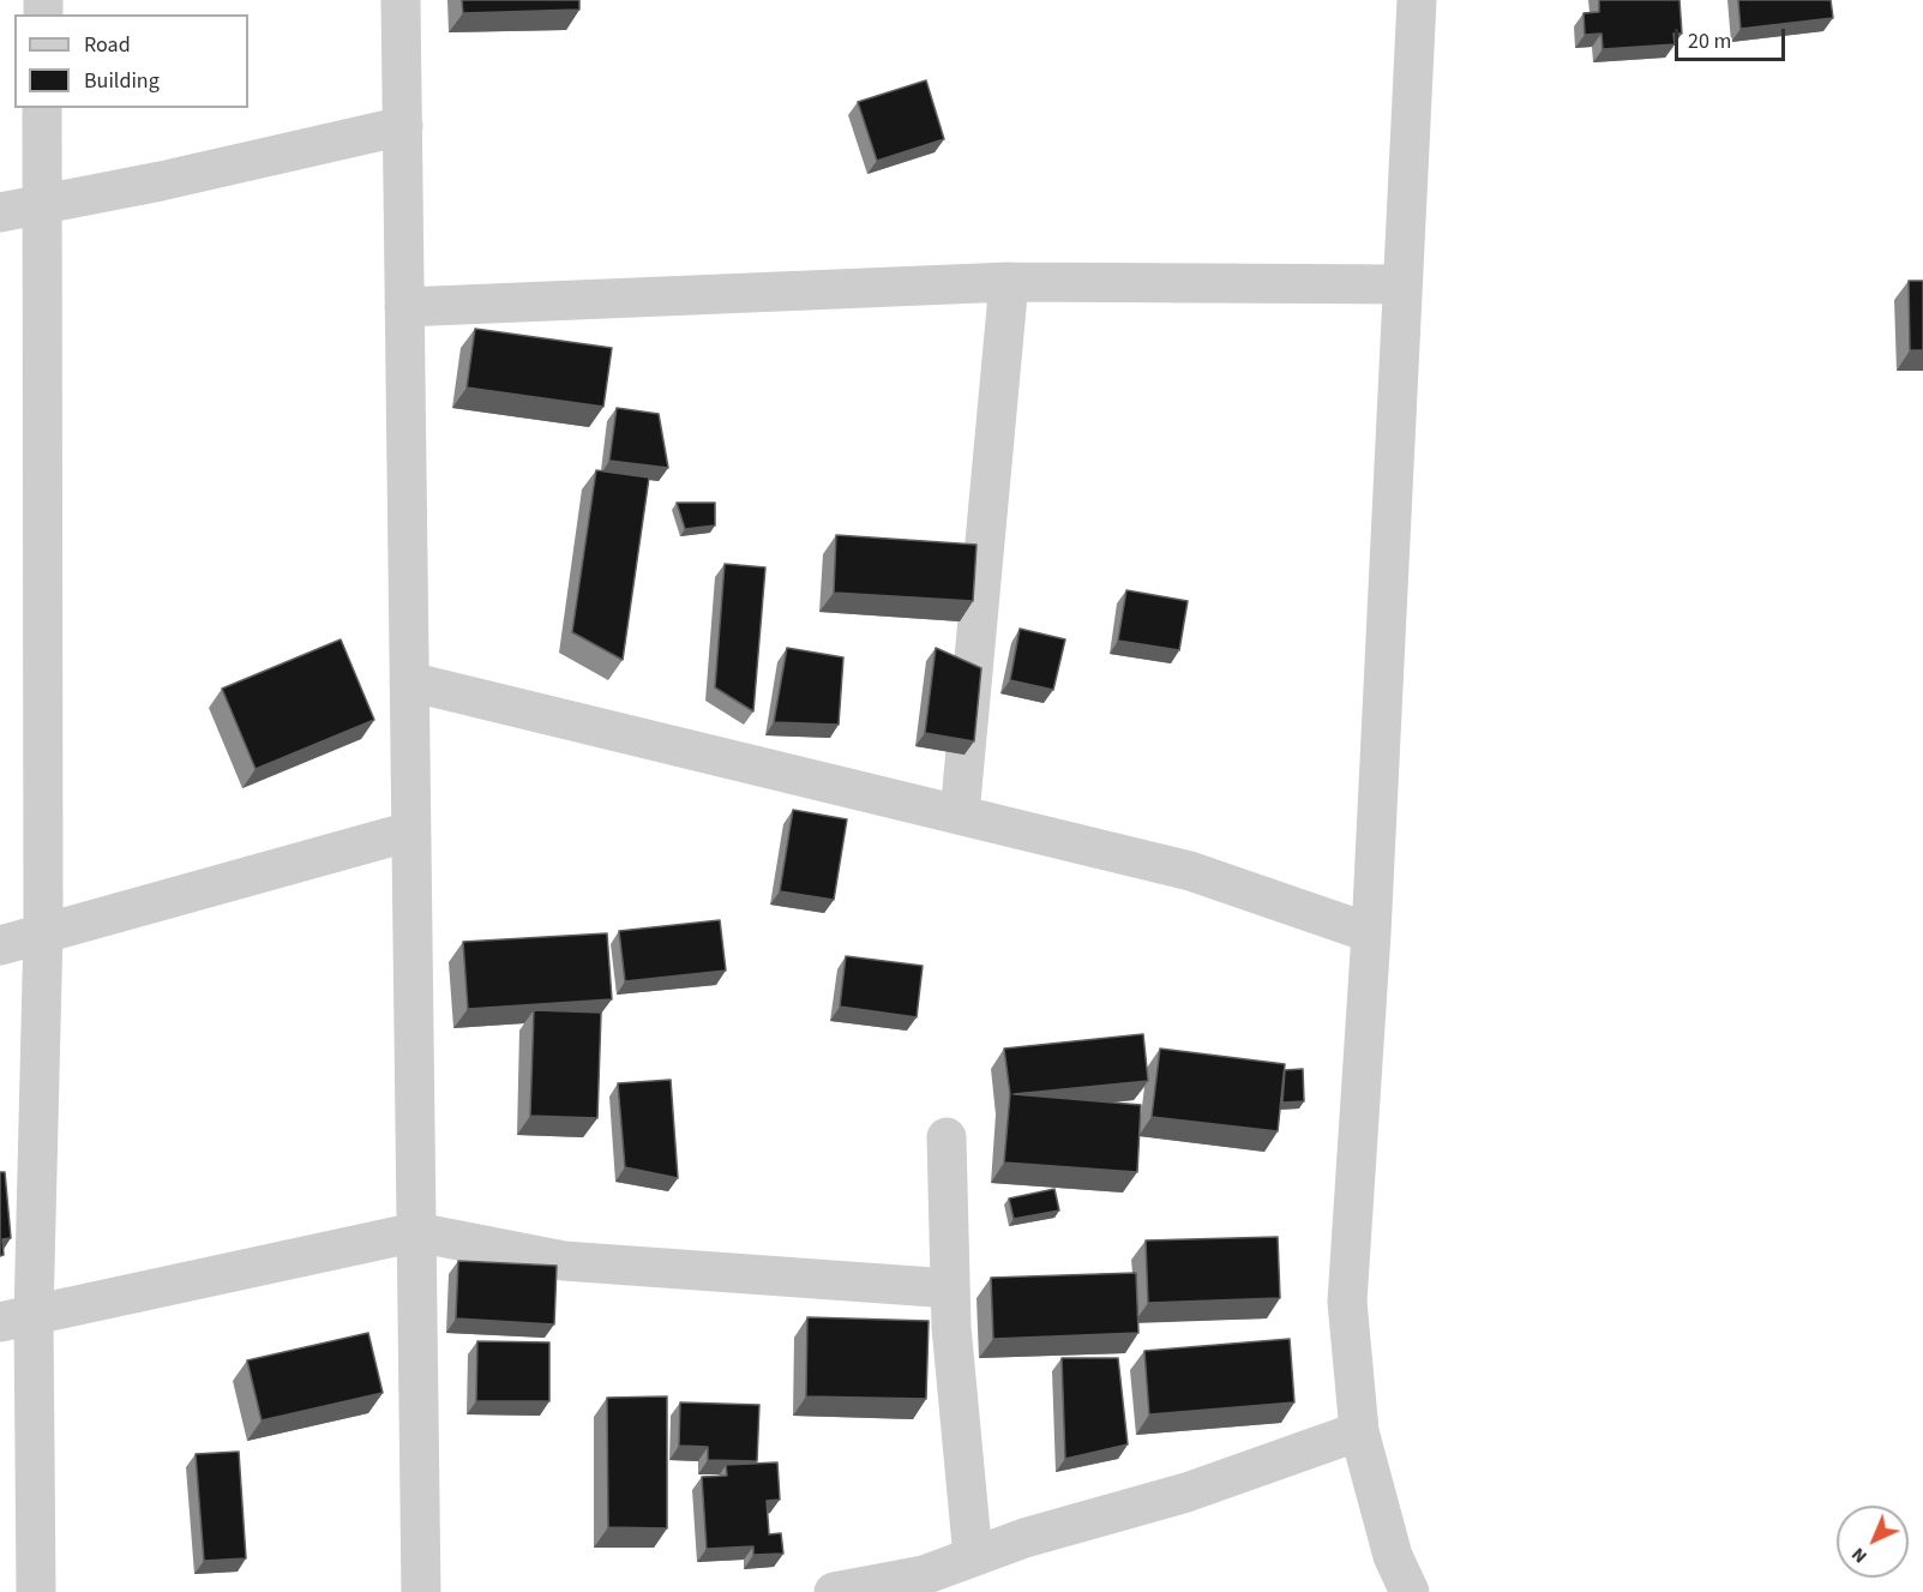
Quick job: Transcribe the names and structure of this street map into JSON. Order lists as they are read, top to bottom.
{
  "legend": ["Road", "Building"],
  "scale_bar": "20 m",
  "north": "bottom left"
}
